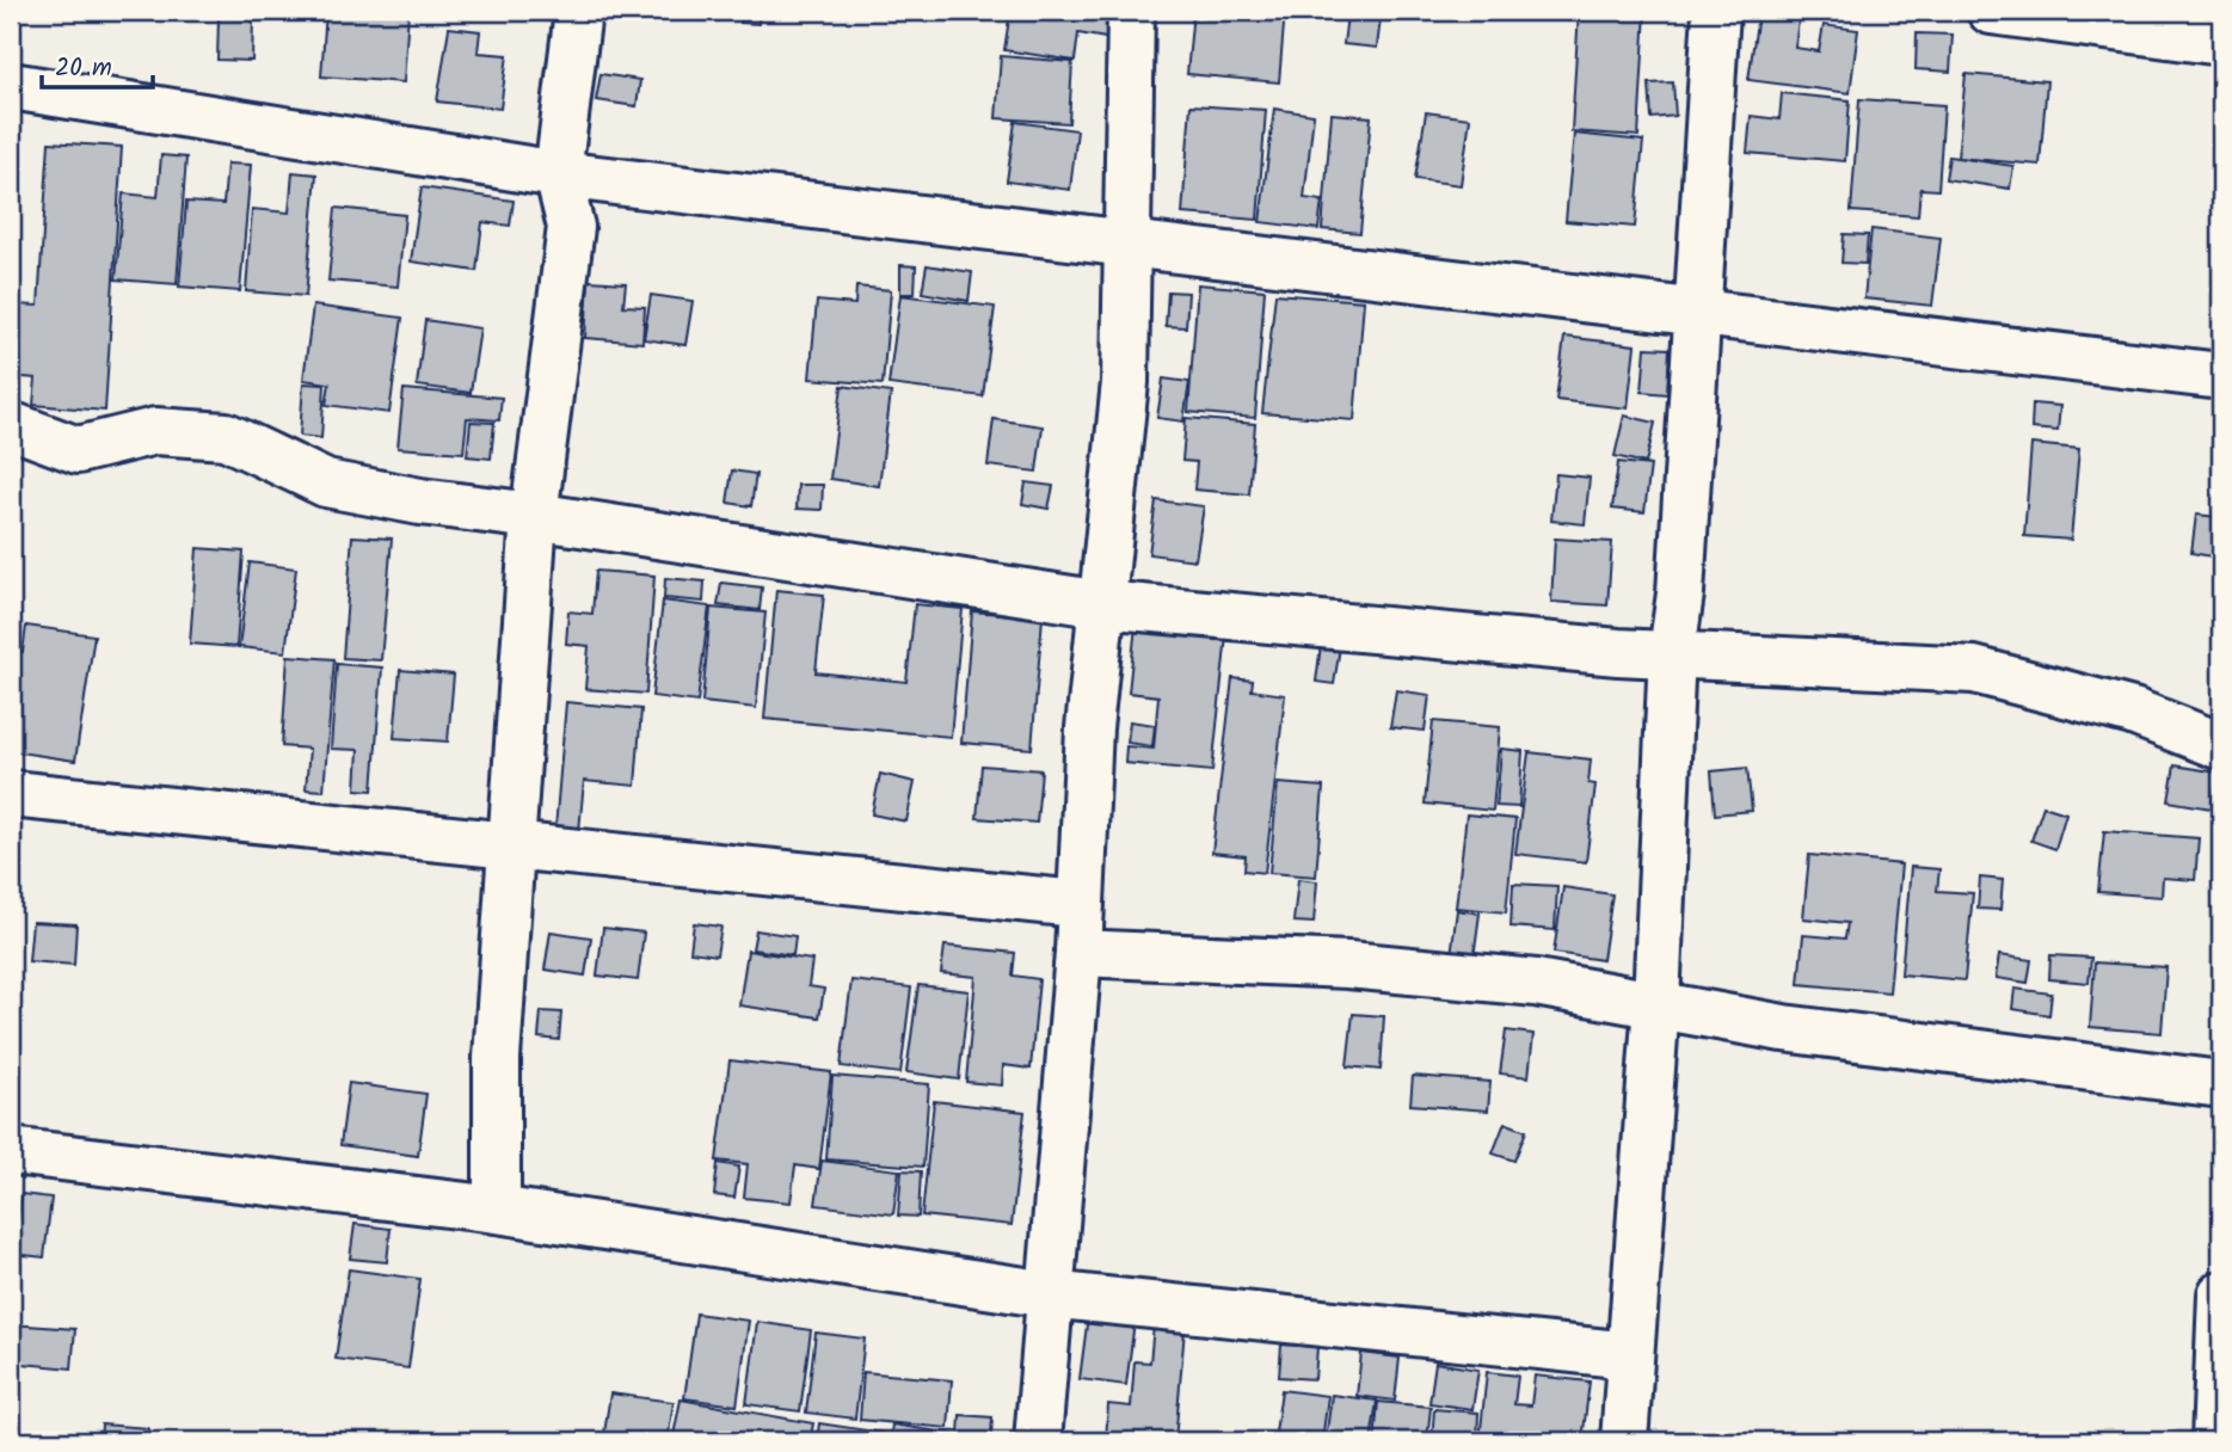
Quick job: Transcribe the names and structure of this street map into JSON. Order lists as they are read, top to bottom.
{
  "scale_bar": "20 m"
}
